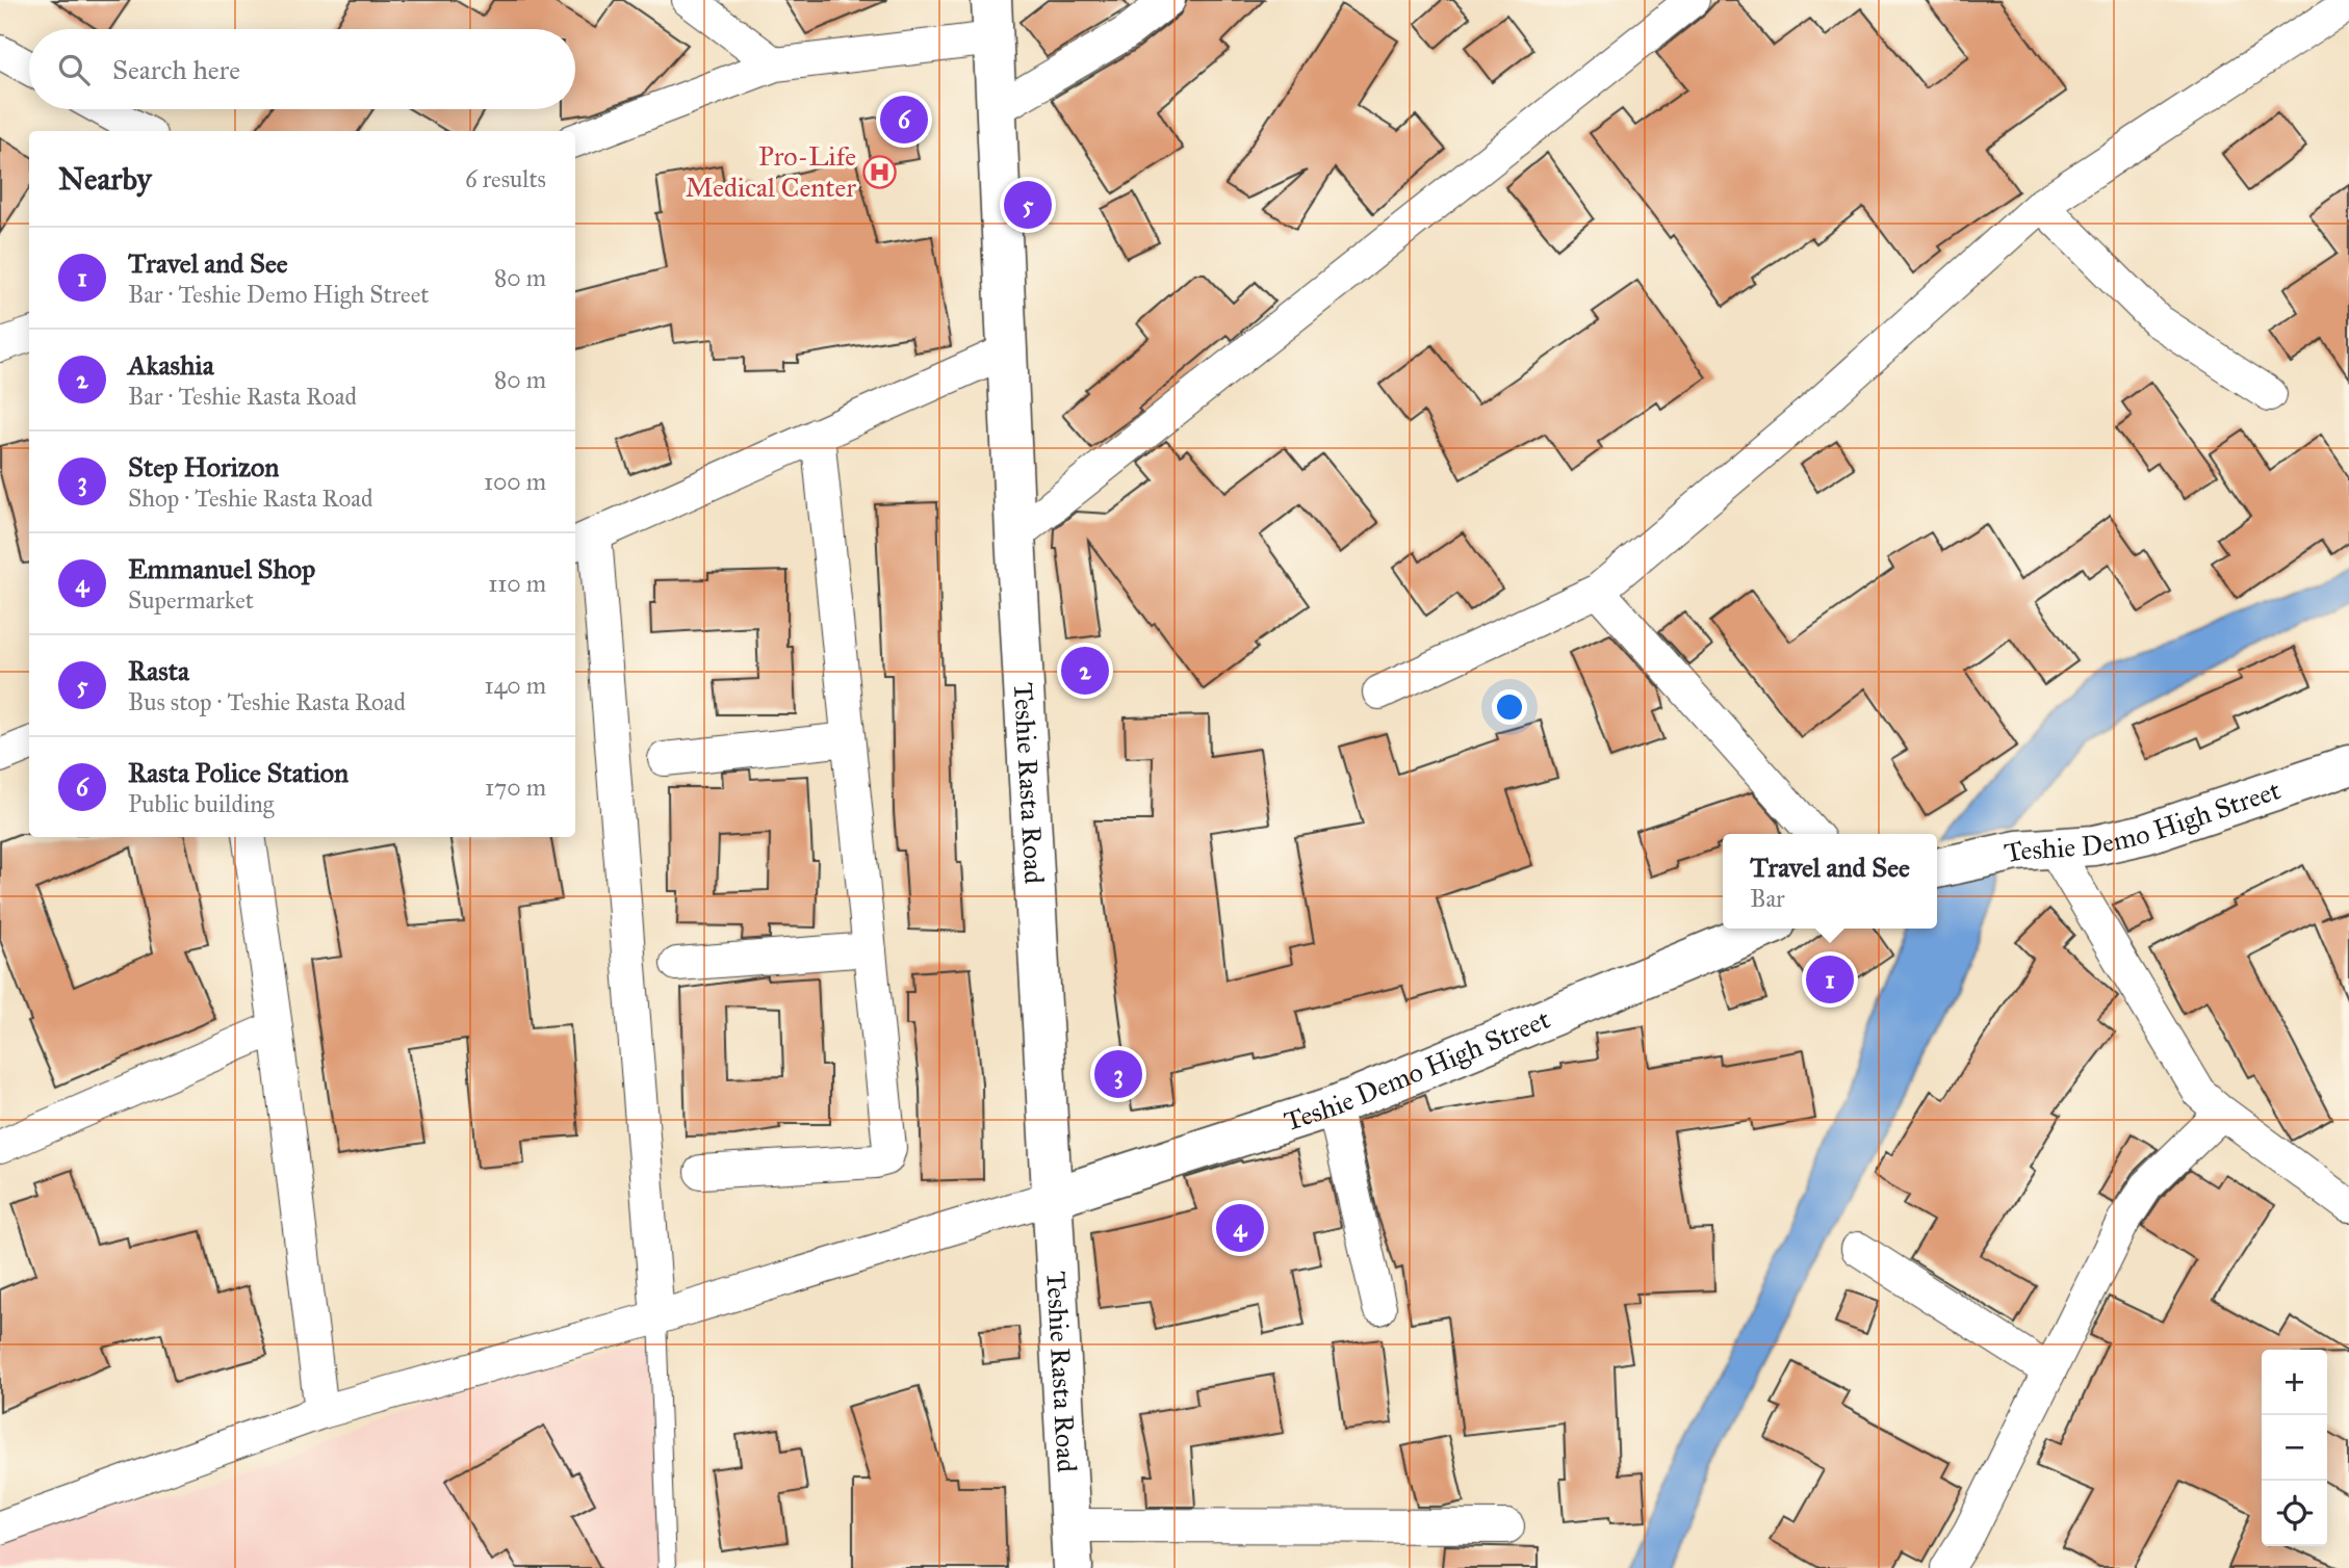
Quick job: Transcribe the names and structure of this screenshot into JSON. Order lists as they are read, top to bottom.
{
  "streets": {
    "main road": ["Teshie Rasta Road", "Teshie Demo High Street"]
  },
  "crossings": [
    ["Teshie Rasta Road", "Teshie Demo High Street"]
  ],
  "places": {
    "hospital": ["Pro-Life Medical Center"]
  },
  "page": {
    "search": "Search here",
    "pins": [
      "6",
      "5",
      "2",
      "1",
      "3",
      "4"
    ],
    "heading": ["Nearby", "6 results"],
    "list": [
      {
        "mark": "1",
        "name": "Travel and See",
        "note": "Bar · Teshie Demo High Street",
        "value": "80 m"
      },
      {
        "mark": "2",
        "name": "Akashia",
        "note": "Bar · Teshie Rasta Road",
        "value": "80 m"
      },
      {
        "mark": "3",
        "name": "Step Horizon",
        "note": "Shop · Teshie Rasta Road",
        "value": "100 m"
      },
      {
        "mark": "4",
        "name": "Emmanuel Shop",
        "note": "Supermarket",
        "value": "110 m"
      },
      {
        "mark": "5",
        "name": "Rasta",
        "note": "Bus stop · Teshie Rasta Road",
        "value": "140 m"
      },
      {
        "mark": "6",
        "name": "Rasta Police Station",
        "note": "Public building",
        "value": "170 m"
      }
    ],
    "popup": ["Travel and See", "Bar"],
    "map_buttons": ["+", "−"]
  }
}
